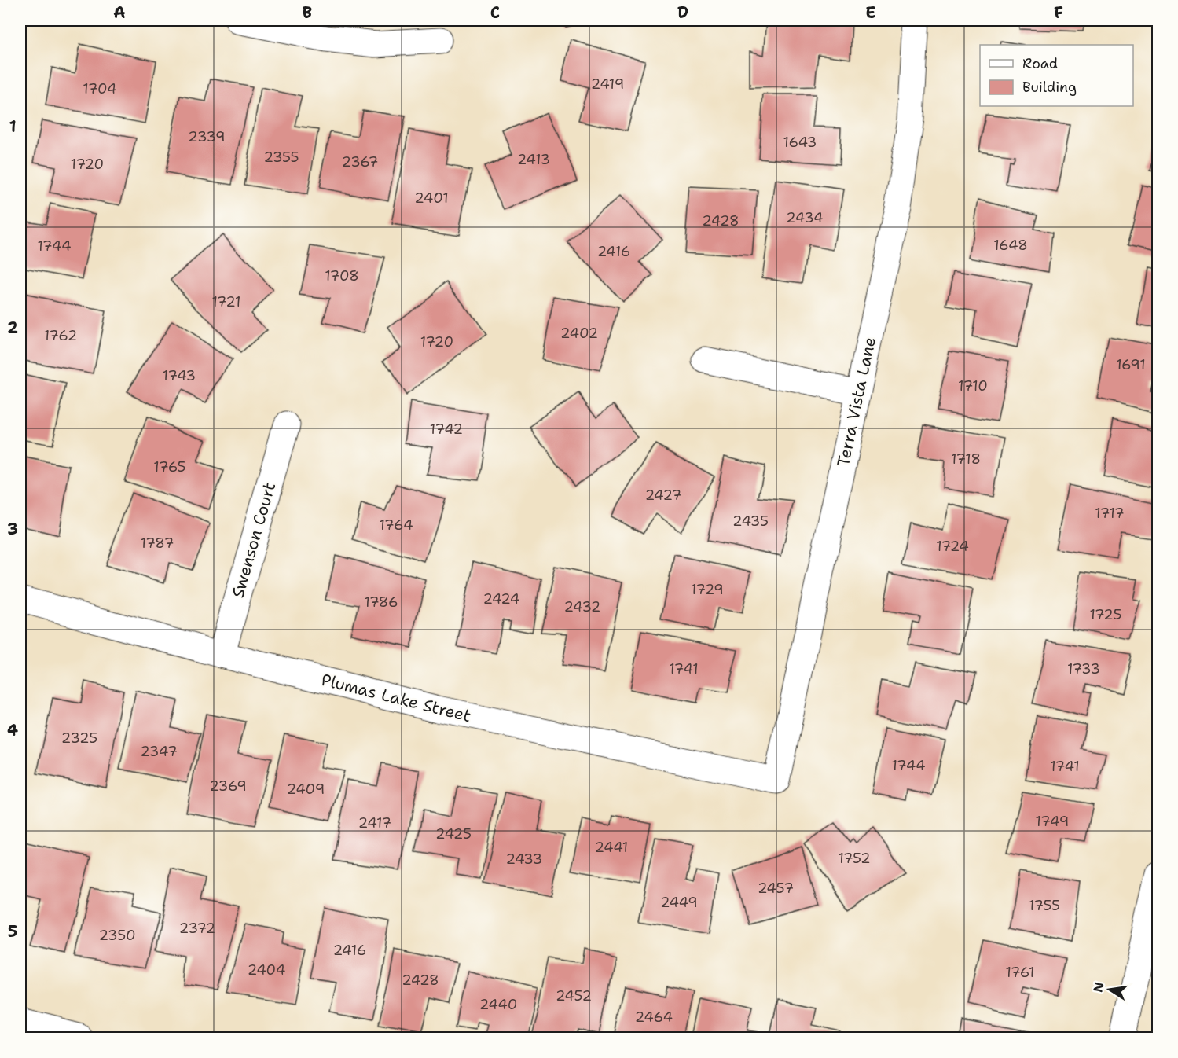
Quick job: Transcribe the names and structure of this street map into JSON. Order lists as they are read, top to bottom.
{
  "streets": {
    "street": ["Terra Vista Lane", "Swenson Court", "Plumas Lake Street"]
  },
  "crossings": [
    ["Terra Vista Lane", "Plumas Lake Street"],
    ["Swenson Court", "Plumas Lake Street"]
  ],
  "house_numbers": [
    "2419",
    "1704",
    "2339",
    "1643",
    "2355",
    "2413",
    "2367",
    "1720",
    "2401",
    "2434",
    "2428",
    "1648",
    "1744",
    "2416",
    "1708",
    "1721",
    "2402",
    "1762",
    "1720",
    "1691",
    "1743",
    "1710",
    "1742",
    "1718",
    "1765",
    "2427",
    "1717",
    "2435",
    "1764",
    "1787",
    "1724",
    "1729",
    "2424",
    "1786",
    "2432",
    "1725",
    "1741",
    "1733",
    "2325",
    "2347",
    "1744",
    "1741",
    "2369",
    "2409",
    "1749",
    "2417",
    "2425",
    "2441",
    "1752",
    "2433",
    "2457",
    "2449",
    "1755",
    "2372",
    "2350",
    "2416",
    "2404",
    "1761",
    "2428",
    "2452",
    "2440",
    "2464"
  ],
  "legend": ["Road", "Building"],
  "north": "left",
  "grid": {
    "columns": [
      "A",
      "B",
      "C",
      "D",
      "E",
      "F"
    ],
    "rows": [
      "1",
      "2",
      "3",
      "4",
      "5"
    ]
  }
}
